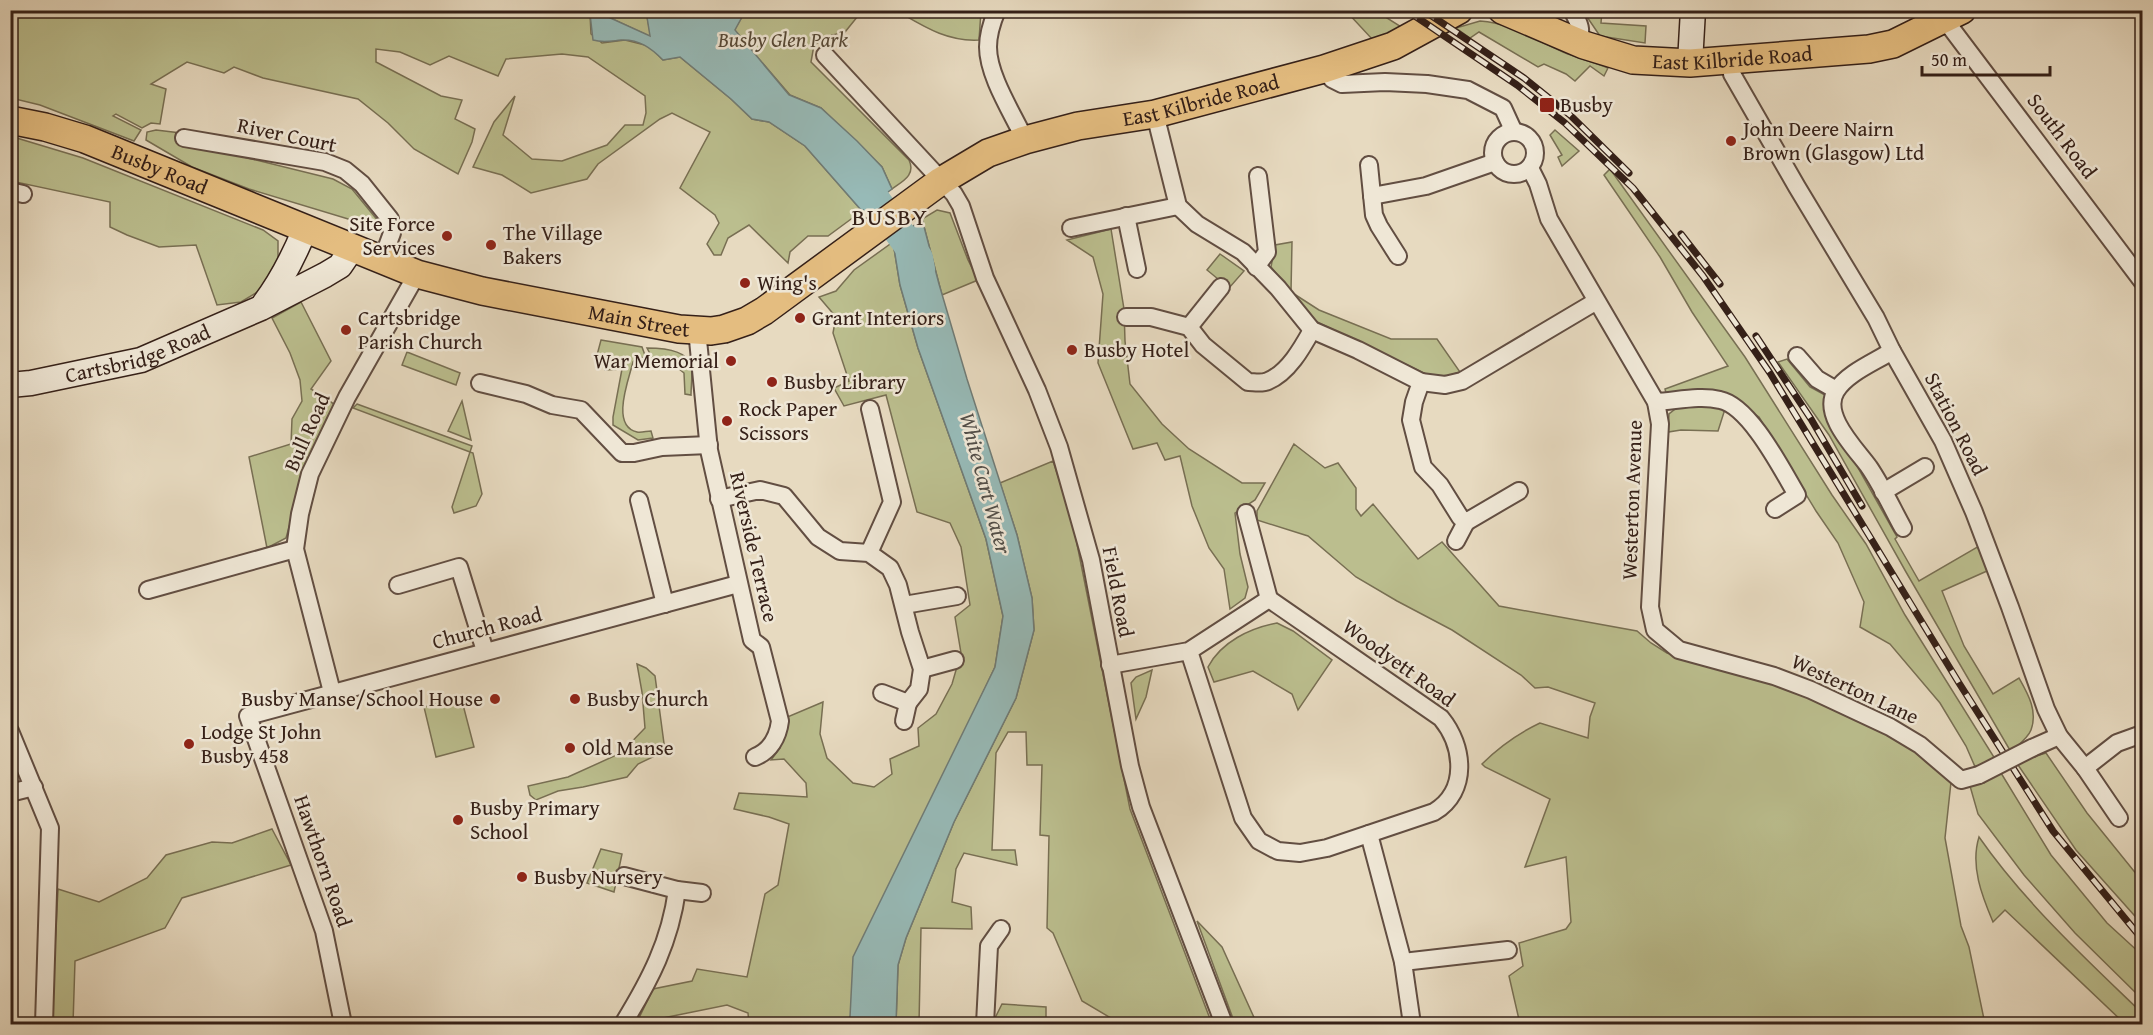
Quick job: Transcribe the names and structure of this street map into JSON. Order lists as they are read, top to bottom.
{
  "streets": {
    "main road": ["East Kilbride Road", "Busby Road", "Main Street"],
    "street": [
      "River Court",
      "South Road",
      "Cartsbridge Road",
      "Station Road",
      "Bull Road",
      "Westerton Avenue",
      "Riverside Terrace",
      "Field Road",
      "Church Road",
      "Woodyett Road",
      "Westerton Lane",
      "Hawthorn Road"
    ]
  },
  "crossings": [
    ["East Kilbride Road", "South Road"],
    ["East Kilbride Road", "Main Street"],
    ["East Kilbride Road", "Station Road"],
    ["East Kilbride Road", "Field Road"],
    ["River Court", "Main Street"],
    ["Busby Road", "Main Street"],
    ["Busby Road", "Cartsbridge Road"],
    ["Main Street", "Cartsbridge Road"],
    ["Main Street", "Bull Road"],
    ["Main Street", "Riverside Terrace"],
    ["Main Street", "Field Road"],
    ["Station Road", "Westerton Lane"],
    ["Bull Road", "Church Road"],
    ["Westerton Avenue", "Westerton Lane"],
    ["Riverside Terrace", "Church Road"],
    ["Church Road", "Hawthorn Road"]
  ],
  "districts": ["BUSBY"],
  "water": ["White Cart Water"],
  "parks": ["Busby Glen Park"],
  "places": {
    "transit": ["Busby"],
    "other": [
      "John Deere Nairn Brown (Glasgow) Ltd",
      "Site Force Services",
      "The Village Bakers",
      "Wing's",
      "Grant Interiors",
      "Cartsbridge Parish Church",
      "Busby Hotel",
      "War Memorial",
      "Busby Library",
      "Rock Paper Scissors",
      "Busby Manse/School House",
      "Busby Church",
      "Lodge St John Busby 458",
      "Old Manse",
      "Busby Primary School",
      "Busby Nursery"
    ]
  },
  "scale_bar": "50 m"
}
